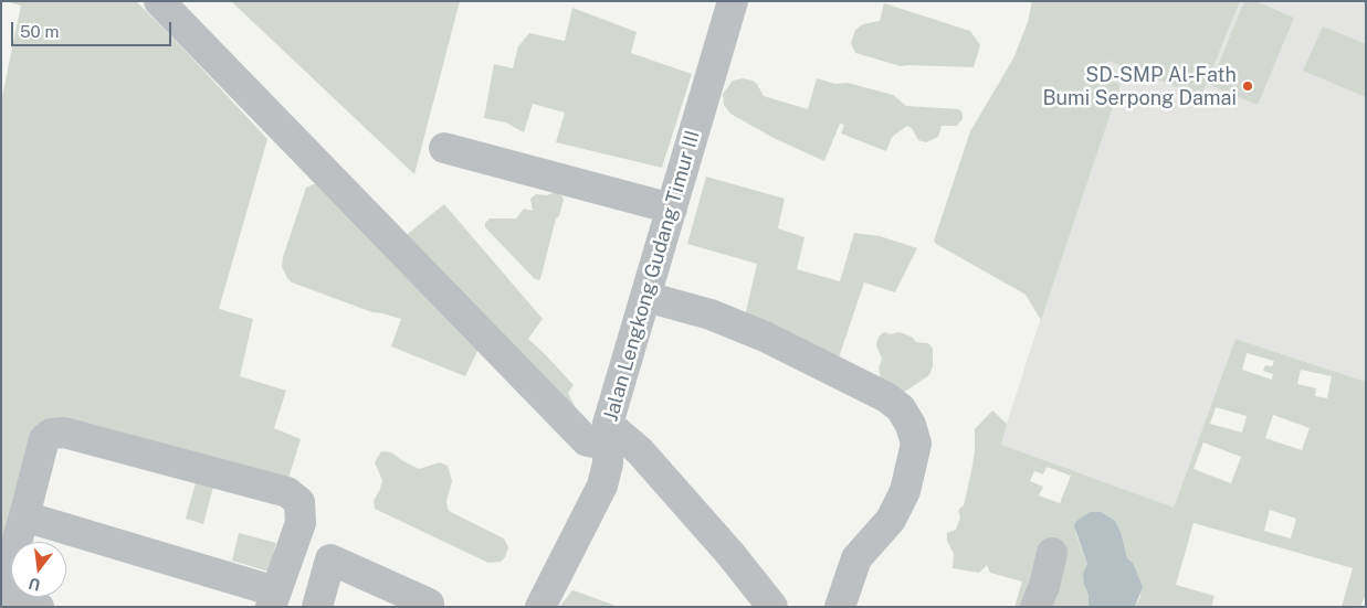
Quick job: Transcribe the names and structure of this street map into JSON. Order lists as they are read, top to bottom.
{
  "streets": {
    "street": ["Jalan Lengkong Gudang Timur III"]
  },
  "places": ["SD-SMP Al-Fath Bumi Serpong Damai"],
  "scale_bar": "50 m",
  "north": "bottom"
}
